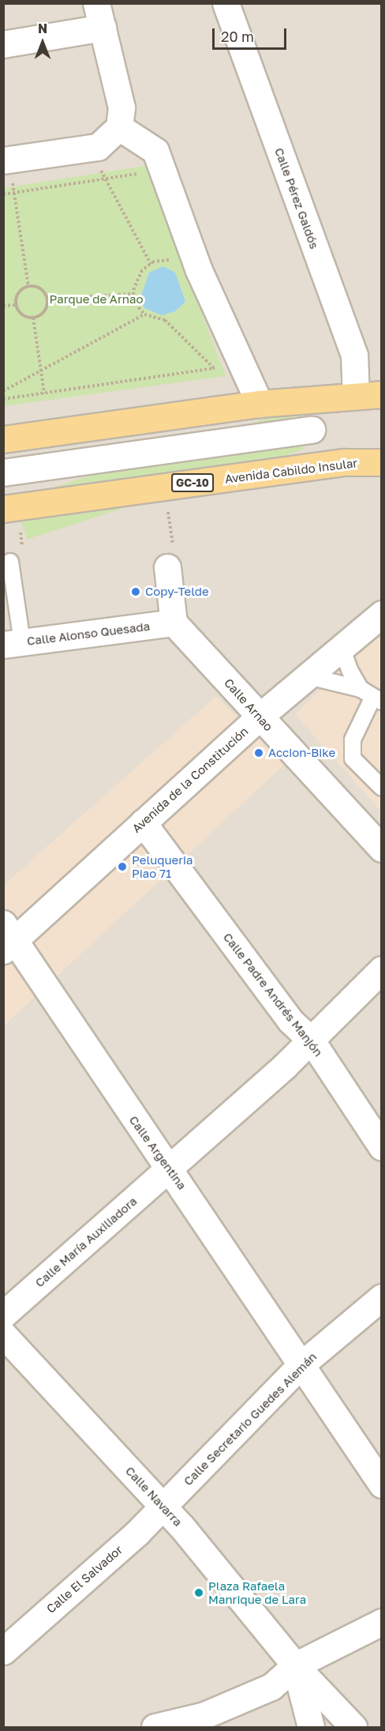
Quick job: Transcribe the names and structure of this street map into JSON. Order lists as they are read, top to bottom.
{
  "streets": {
    "main road": ["Avenida Cabildo Insular", "GC-10"],
    "street": [
      "Calle Pérez Galdós",
      "Calle Alonso Quesada",
      "Calle Arnao",
      "Avenida de la Constitución",
      "Calle Padre Andrés Manjón",
      "Calle Argentina",
      "Calle María Auxiliadora",
      "Calle Secretario Guedes Alemán",
      "Calle Navarra",
      "Calle El Salvador"
    ]
  },
  "crossings": [
    ["Calle Alonso Quesada", "Calle Arnao"],
    ["Calle Arnao", "Avenida de la Constitución"],
    ["Avenida de la Constitución", "Calle Padre Andrés Manjón"],
    ["Avenida de la Constitución", "Calle Argentina"],
    ["Calle Padre Andrés Manjón", "Calle María Auxiliadora"],
    ["Calle Argentina", "Calle María Auxiliadora"],
    ["Calle Argentina", "Calle Secretario Guedes Alemán"],
    ["Calle Secretario Guedes Alemán", "Calle Navarra"],
    ["Calle Secretario Guedes Alemán", "Calle El Salvador"],
    ["Calle Navarra", "Calle El Salvador"]
  ],
  "parks": ["Parque de Arnao"],
  "places": [
    "Copy-Telde",
    "Accion-Bike",
    "Peluqueria Piao 71",
    "Plaza Rafaela Manrique de Lara"
  ],
  "scale_bar": "20 m",
  "north": "top"
}
